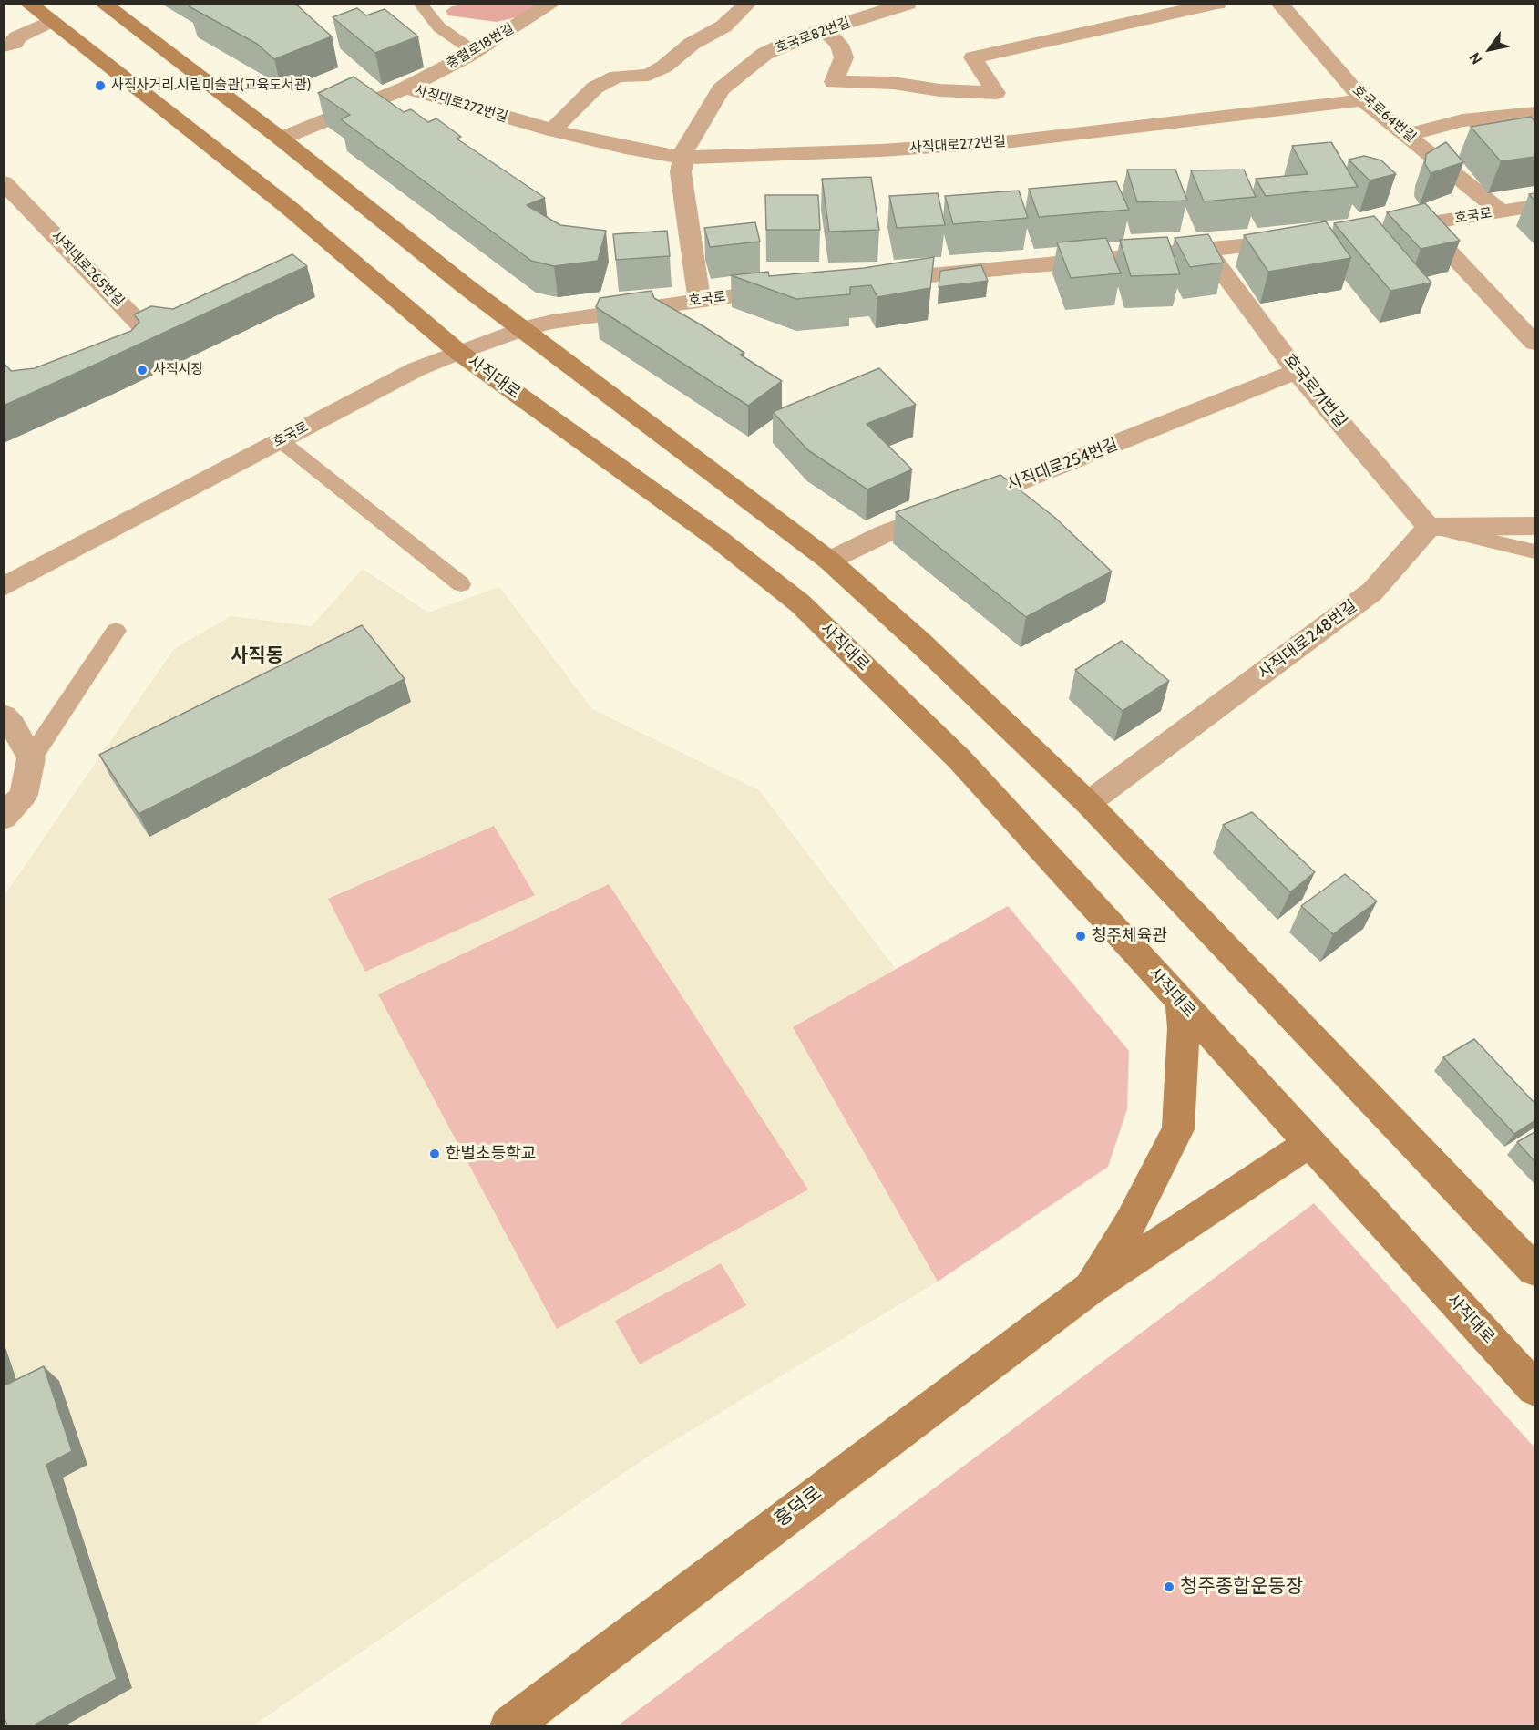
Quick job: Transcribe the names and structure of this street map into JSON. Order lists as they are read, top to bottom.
{
  "streets": {
    "main road": ["사직대로", "흥덕로"],
    "street": [
      "호국로82번길",
      "충렬로18번길",
      "사직대로272번길",
      "호국로64번길",
      "호국로",
      "사직대로265번길",
      "호국로71번길",
      "사직대로254번길",
      "사직대로248번길"
    ]
  },
  "crossings": [
    ["호국로82번길", "사직대로272번길"],
    ["호국로82번길", "호국로"],
    ["충렬로18번길", "사직대로272번길"],
    ["사직대로272번길", "호국로64번길"],
    ["호국로64번길", "호국로"],
    ["호국로", "사직대로"],
    ["사직대로", "흥덕로"],
    ["호국로71번길", "사직대로254번길"],
    ["호국로71번길", "사직대로248번길"]
  ],
  "districts": ["사직동"],
  "places": [
    "사직사거리.시립미술관(교육도서관)",
    "사직시장",
    "청주체육관",
    "한벌초등학교",
    "청주종합운동장"
  ],
  "north": "bottom left"
}
